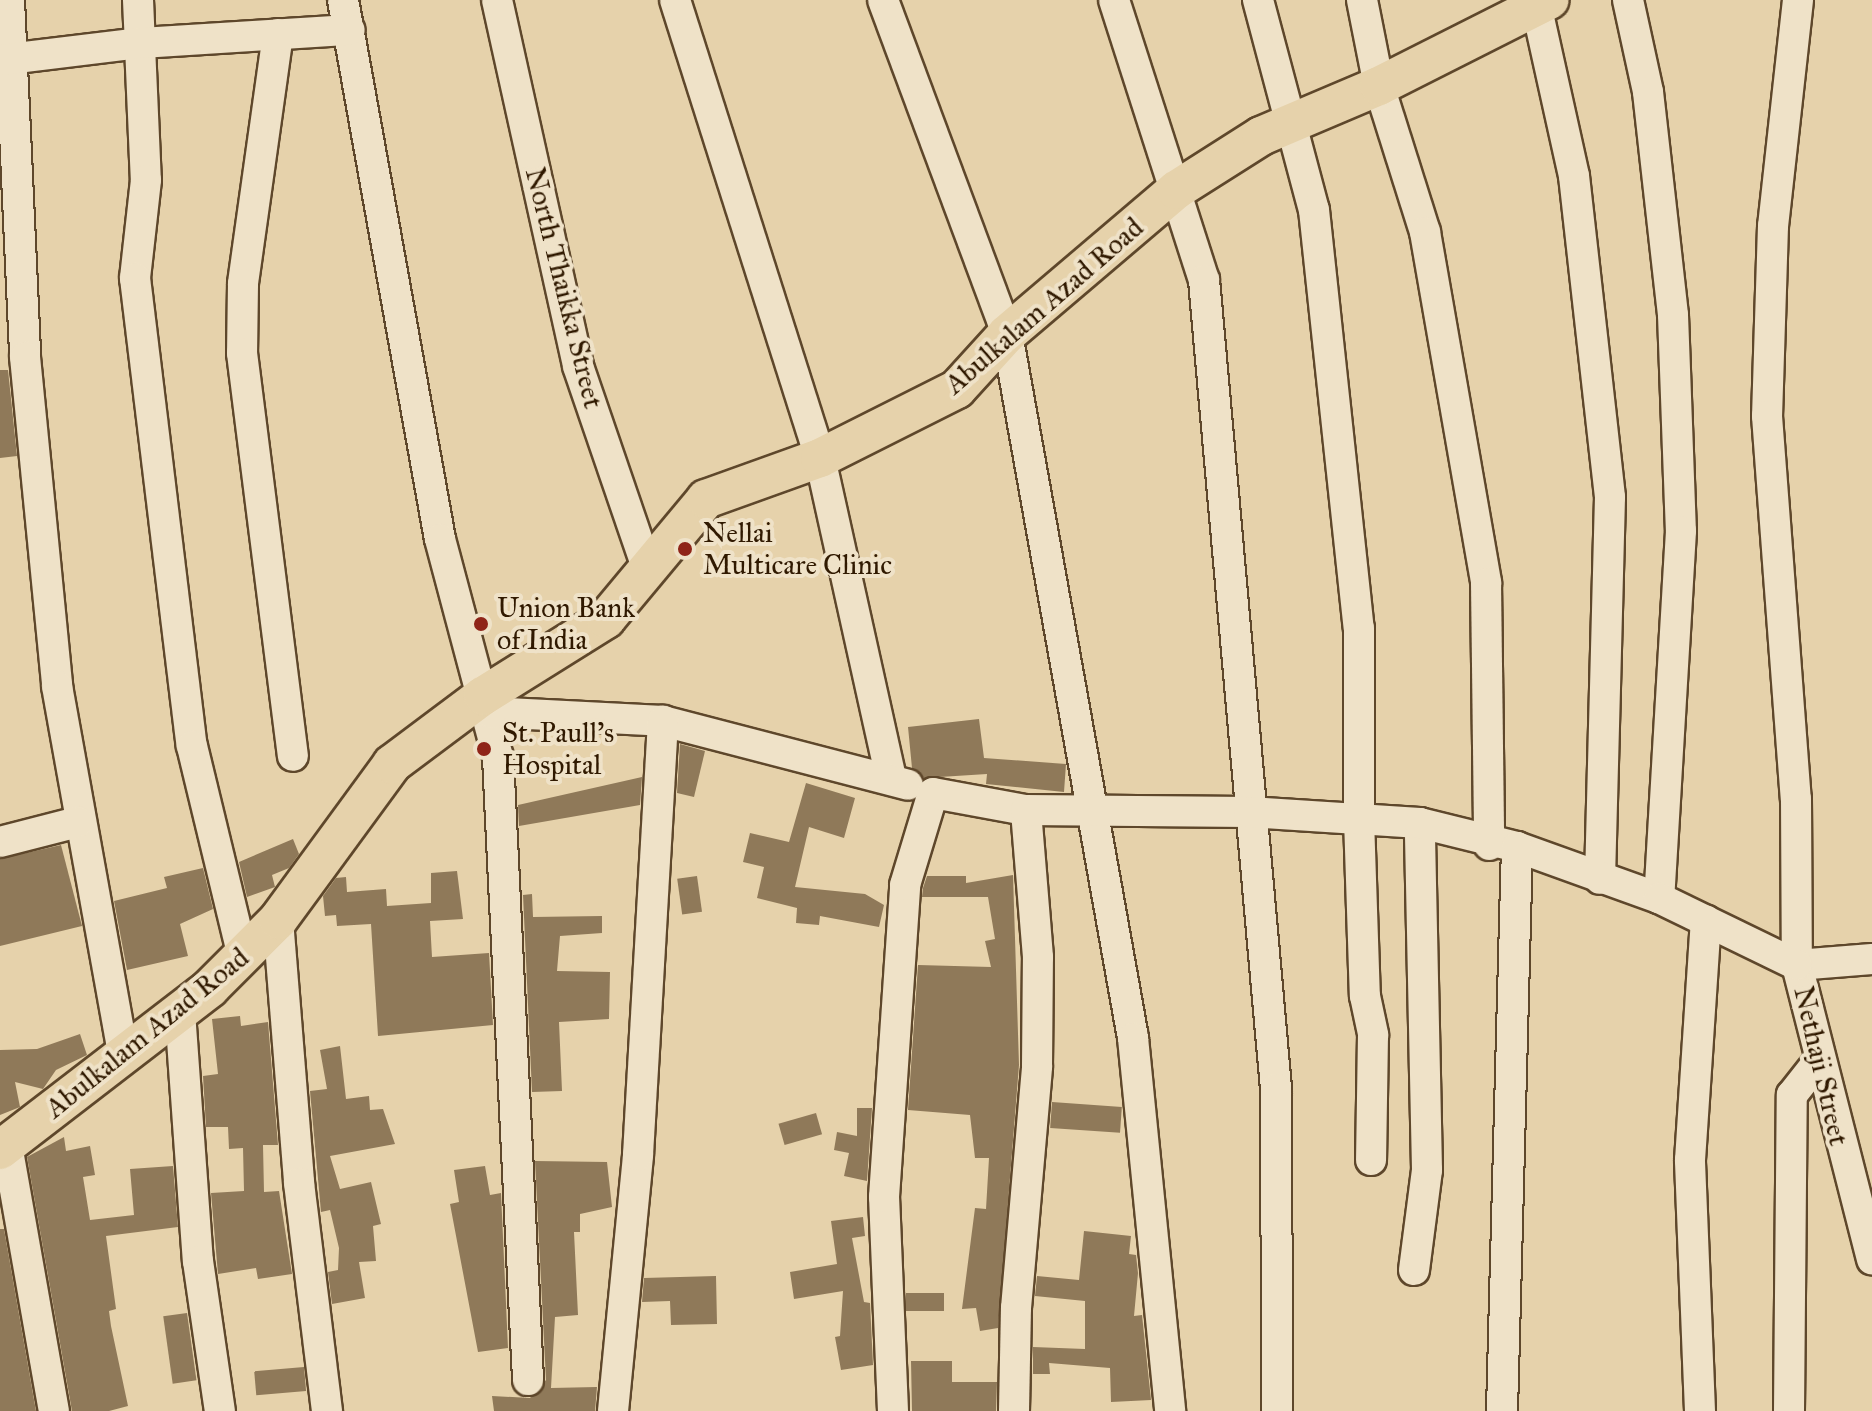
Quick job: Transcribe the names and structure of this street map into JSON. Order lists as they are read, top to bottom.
{
  "streets": {
    "main road": ["Abulkalam Azad Road"],
    "street": ["North Thaikka Street", "Nethaji Street"]
  },
  "crossings": [
    ["North Thaikka Street", "Abulkalam Azad Road"]
  ],
  "places": ["Nellai Multicare Clinic", "Union Bank of India", "St. Paull's Hospital"]
}
